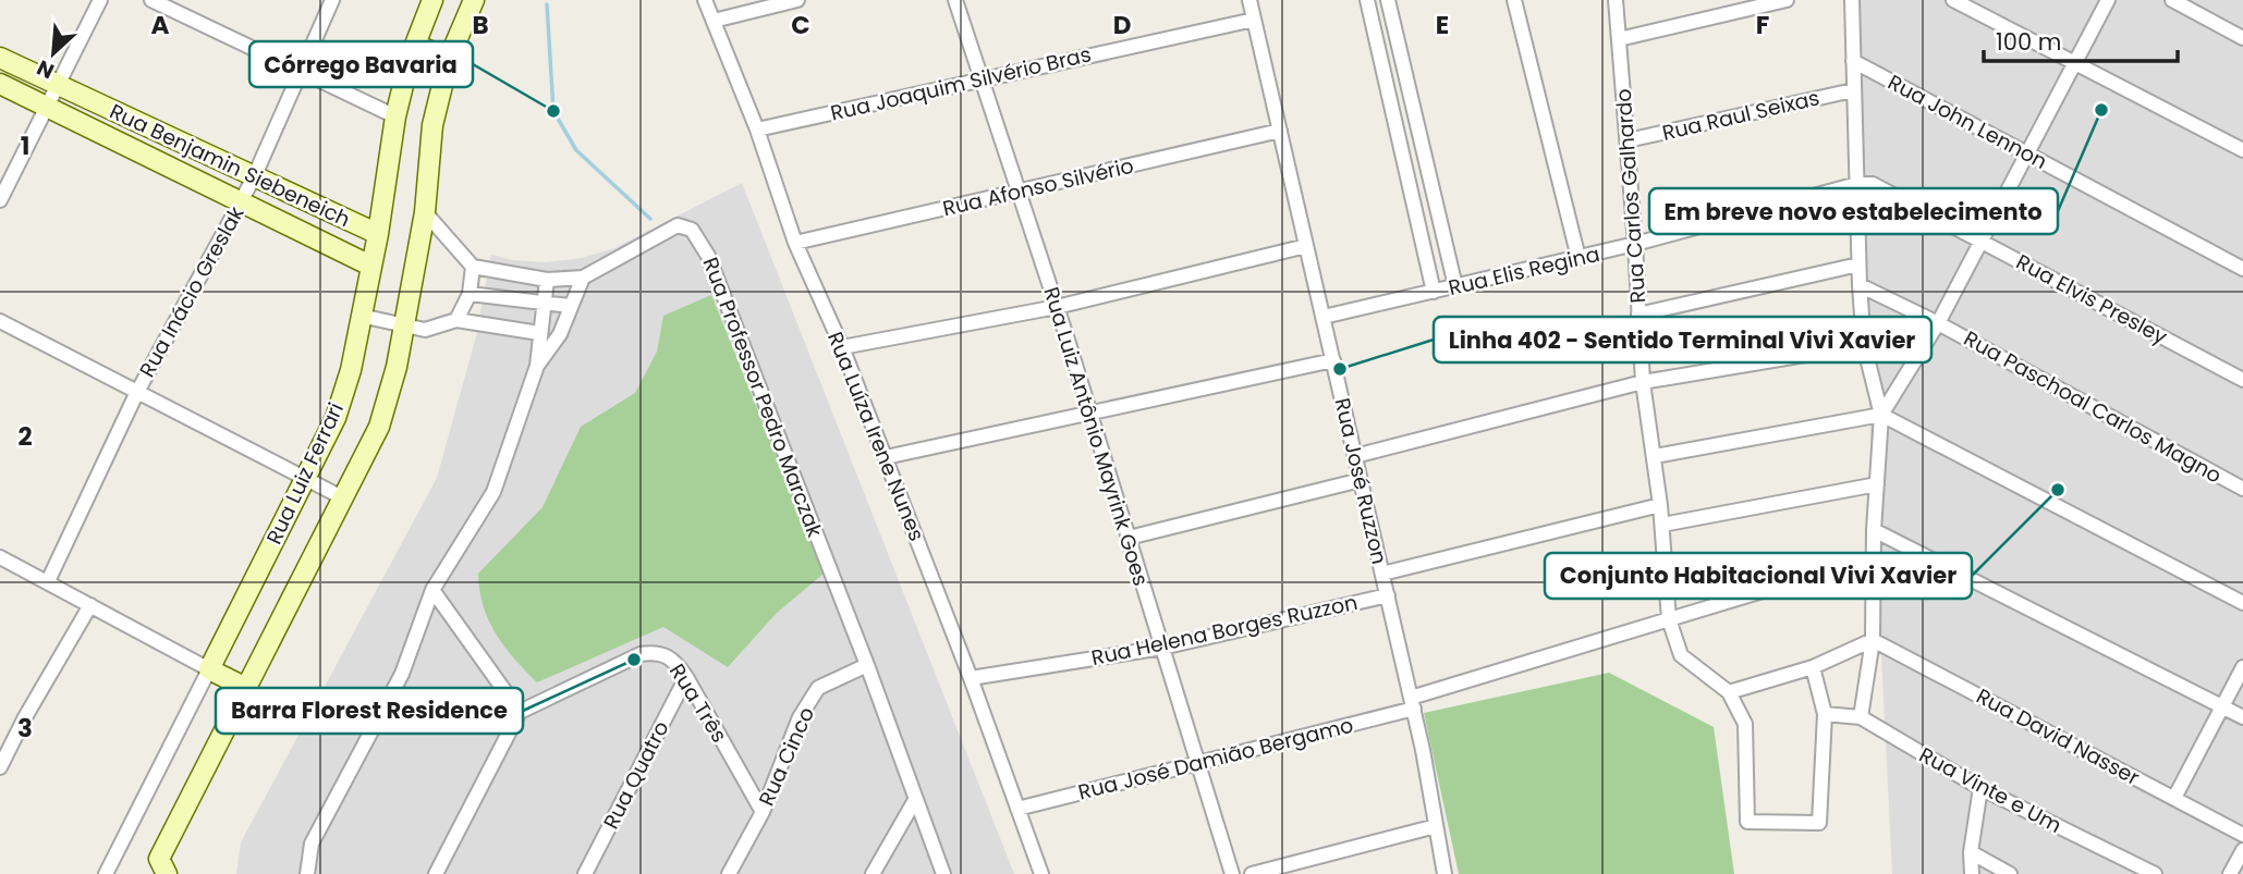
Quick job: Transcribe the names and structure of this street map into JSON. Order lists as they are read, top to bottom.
{
  "streets": {
    "street": [
      "Rua Joaquim Silvério Bras",
      "Rua Raul Seixas",
      "Rua John Lennon",
      "Rua Benjamin Siebeneich",
      "Rua Afonso Silvério",
      "Rua Carlos Galhardo",
      "Rua Elis Regina",
      "Rua Inácio Greslak",
      "Rua Elvis Presley",
      "Rua Professor Pedro Marczak",
      "Rua Paschoal Carlos Magno",
      "Rua Luíza Irene Nunes",
      "Rua Luiz Antônio Mayrink Goes",
      "Rua Luiz Ferrari",
      "Rua José Ruzzon",
      "Rua Helena Borges Ruzzon",
      "Rua Três",
      "Rua David Nasser",
      "Rua Cinco",
      "Rua José Damião Bergamo",
      "Rua Quatro",
      "Rua Vinte e Um"
    ]
  },
  "crossings": [
    ["Rua Joaquim Silvério Bras", "Rua Luíza Irene Nunes"],
    ["Rua Joaquim Silvério Bras", "Rua Luiz Antônio Mayrink Goes"],
    ["Rua Joaquim Silvério Bras", "Rua José Ruzzon"],
    ["Rua Raul Seixas", "Rua Carlos Galhardo"],
    ["Rua Benjamin Siebeneich", "Rua Inácio Greslak"],
    ["Rua Benjamin Siebeneich", "Rua Luiz Ferrari"],
    ["Rua Afonso Silvério", "Rua Luíza Irene Nunes"],
    ["Rua Afonso Silvério", "Rua Luiz Antônio Mayrink Goes"],
    ["Rua Afonso Silvério", "Rua José Ruzzon"],
    ["Rua Carlos Galhardo", "Rua Elis Regina"],
    ["Rua Carlos Galhardo", "Rua José Damião Bergamo"],
    ["Rua Elis Regina", "Rua Elvis Presley"],
    ["Rua Elis Regina", "Rua José Ruzzon"],
    ["Rua Professor Pedro Marczak", "Rua Cinco"],
    ["Rua Luíza Irene Nunes", "Rua Helena Borges Ruzzon"],
    ["Rua Luíza Irene Nunes", "Rua José Damião Bergamo"],
    ["Rua Luiz Antônio Mayrink Goes", "Rua Helena Borges Ruzzon"],
    ["Rua Luiz Antônio Mayrink Goes", "Rua José Damião Bergamo"],
    ["Rua José Ruzzon", "Rua Helena Borges Ruzzon"],
    ["Rua José Ruzzon", "Rua José Damião Bergamo"],
    ["Rua Três", "Rua Cinco"],
    ["Rua Três", "Rua Quatro"]
  ],
  "places": [
    "Em breve novo estabelecimento",
    "Córrego Bavaria",
    "Linha 402 - Sentido Terminal Vivi Xavier",
    "Conjunto Habitacional Vivi Xavier",
    "Barra Florest Residence"
  ],
  "scale_bar": "100 m",
  "north": "bottom left",
  "grid": {
    "columns": [
      "A",
      "B",
      "C",
      "D",
      "E",
      "F"
    ],
    "rows": ["1", "2", "3"]
  }
}
